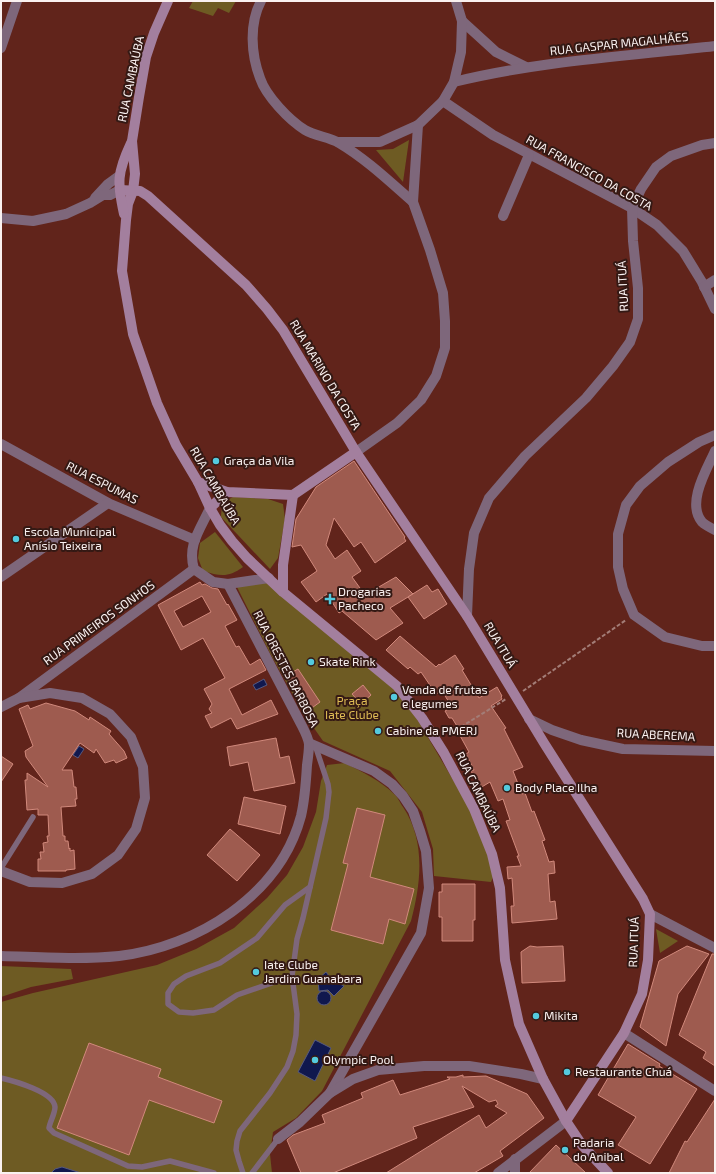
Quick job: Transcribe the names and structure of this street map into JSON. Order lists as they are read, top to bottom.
{
  "streets": {
    "street": [
      "RUA GASPAR MAGALHÃES",
      "RUA CAMBAÚBA",
      "RUA FRANCISCO DA COSTA",
      "RUA ITUÁ",
      "RUA MARINO DA COSTA",
      "RUA ESPUMAS",
      "RUA PRIMEIROS SONHOS",
      "RUA ORESTES BARBOSA",
      "RUA ABEREMA"
    ]
  },
  "crossings": [
    ["RUA CAMBAÚBA", "RUA ITUÁ"],
    ["RUA CAMBAÚBA", "RUA MARINO DA COSTA"],
    ["RUA FRANCISCO DA COSTA", "RUA ITUÁ"],
    ["RUA ITUÁ", "RUA MARINO DA COSTA"],
    ["RUA ITUÁ", "RUA ABEREMA"]
  ],
  "parks": ["Praça Iate Clube"],
  "places": {
    "other": [
      "Graça da Vila",
      "Escola Municipal Anísio Teixeira",
      "Skate Rink",
      "Venda de frutas e legumes",
      "Cabine da PMERJ",
      "Body Place Ilha",
      "Iate Clube Jardim Guanabara",
      "Mikita",
      "Olympic Pool",
      "Restaurante Chuá",
      "Padaria do Anibal"
    ],
    "health": ["Drogarias Pacheco"]
  }
}
